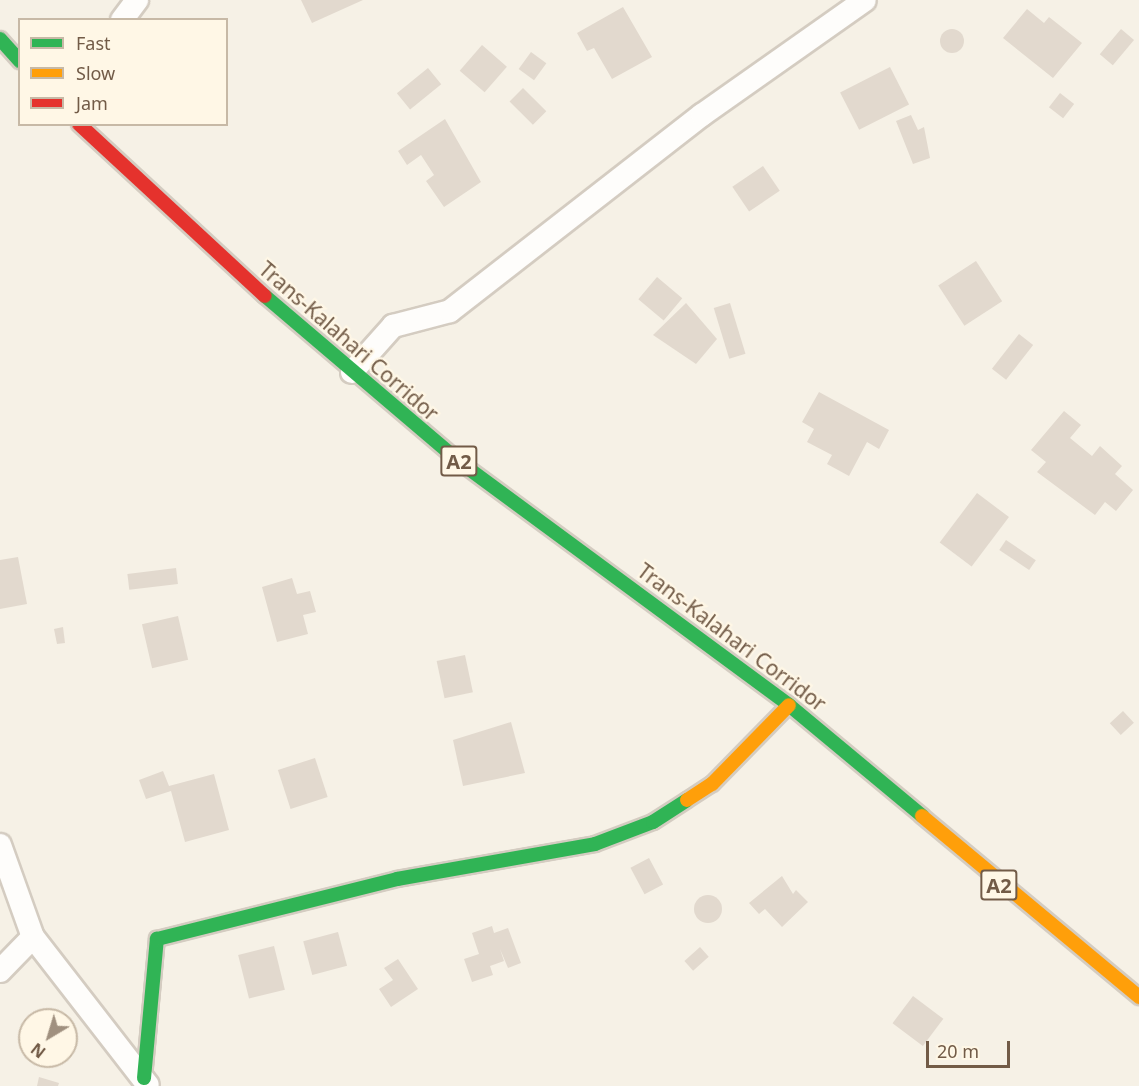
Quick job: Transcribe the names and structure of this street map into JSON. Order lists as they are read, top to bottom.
{
  "streets": {
    "main road": ["Trans-Kalahari Corridor", "A2"]
  },
  "legend": ["Fast", "Slow", "Jam"],
  "scale_bar": "20 m",
  "north": "bottom left"
}
